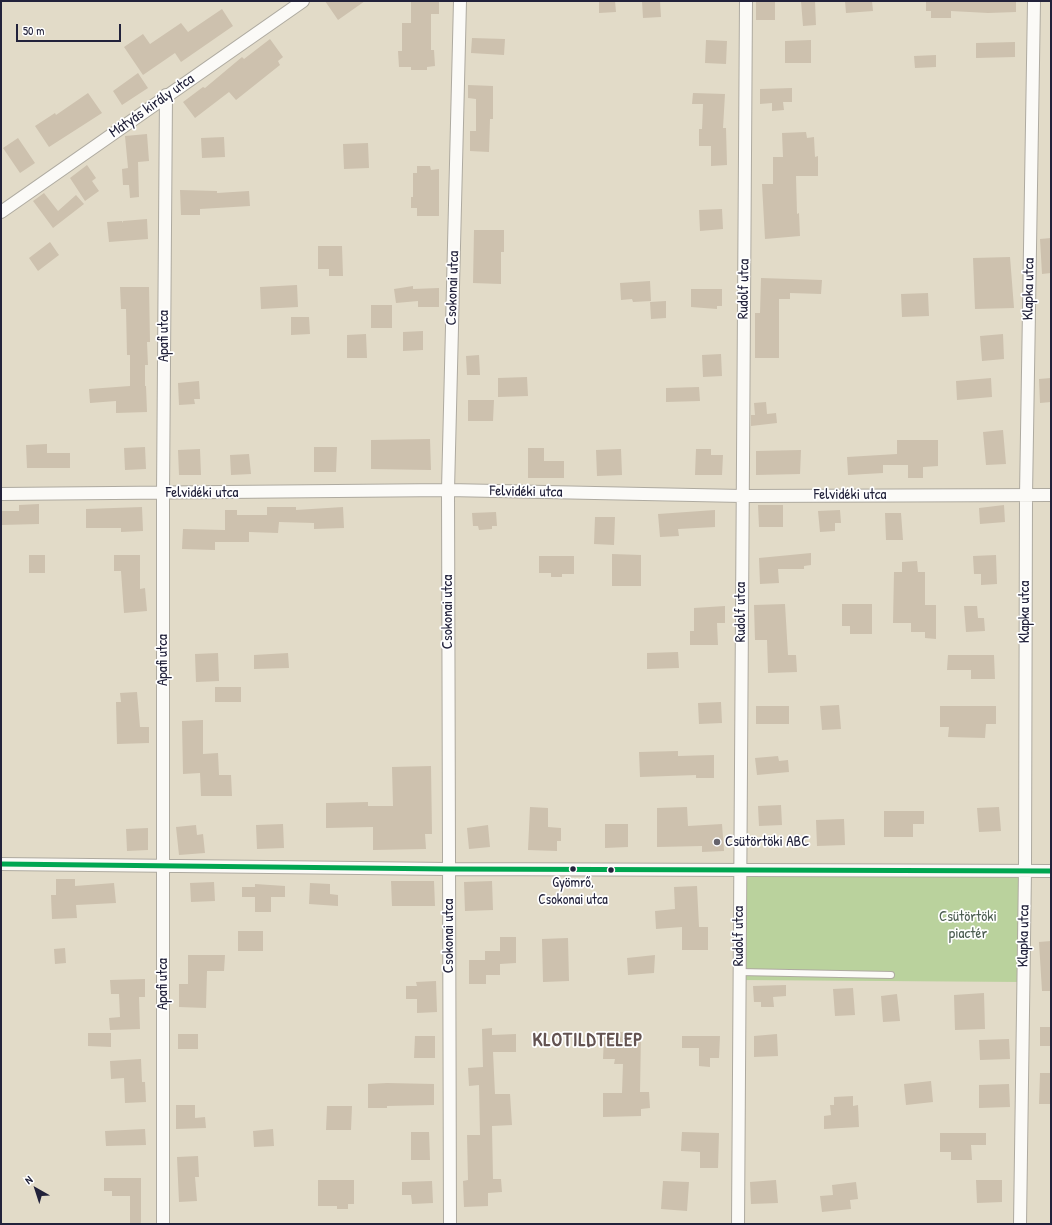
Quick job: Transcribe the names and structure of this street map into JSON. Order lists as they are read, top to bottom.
{
  "streets": {
    "street": [
      "Mátyás király utca",
      "Csokonai utca",
      "Rudolf utca",
      "Klapka utca",
      "Apafi utca",
      "Felvidéki utca"
    ]
  },
  "crossings": [
    ["Mátyás király utca", "Apafi utca"],
    ["Csokonai utca", "Felvidéki utca"],
    ["Rudolf utca", "Felvidéki utca"],
    ["Klapka utca", "Felvidéki utca"],
    ["Apafi utca", "Felvidéki utca"]
  ],
  "districts": ["KLOTILDTELEP"],
  "parks": ["Csütörtöki piactér"],
  "places": ["Csütörtöki ABC", "Gyömrő, Csokonai utca"],
  "scale_bar": "50 m",
  "north": "top left"
}
